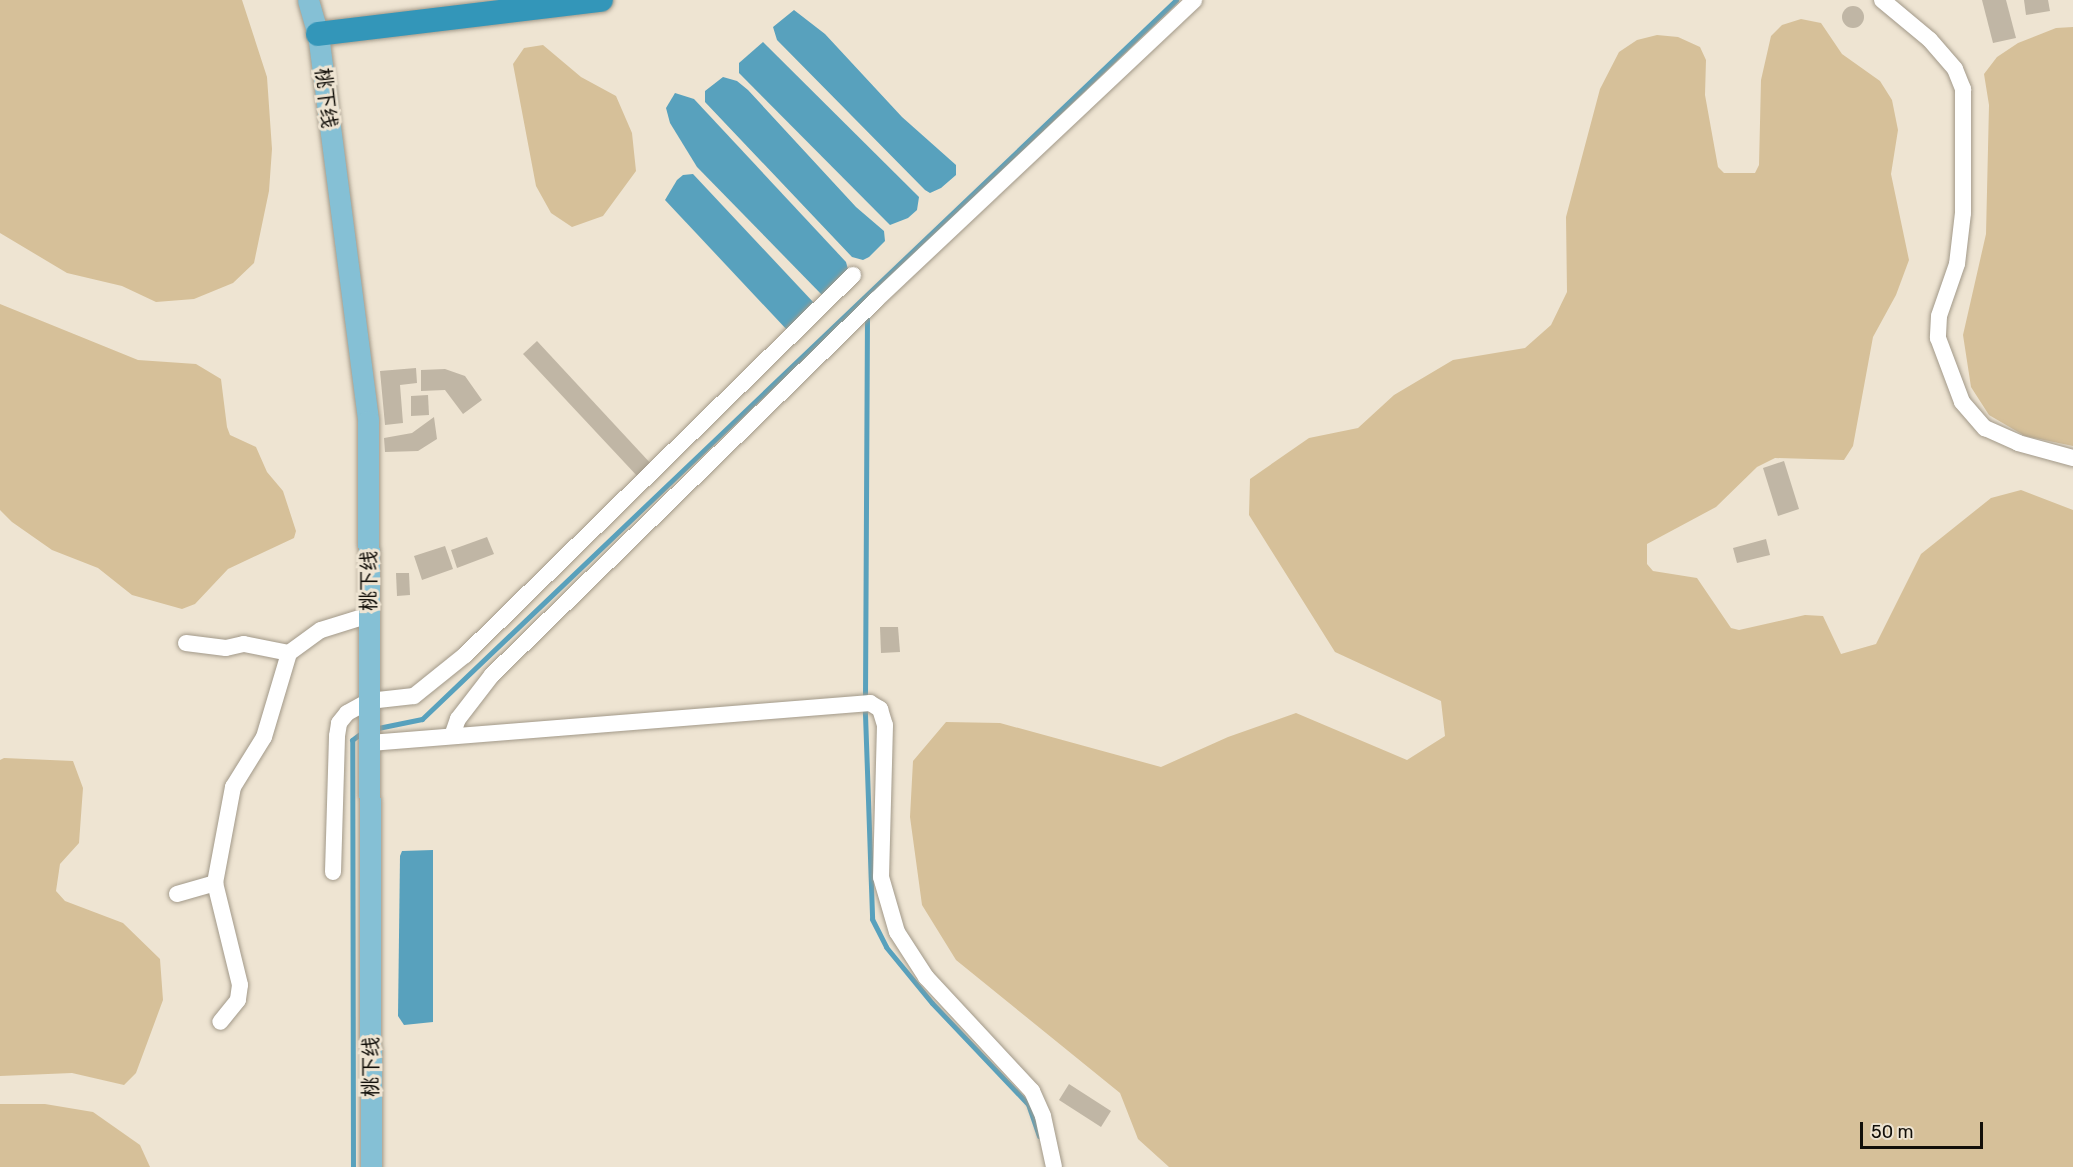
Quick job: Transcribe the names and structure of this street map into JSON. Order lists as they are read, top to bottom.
{
  "streets": {
    "main road": ["桃下线"]
  },
  "scale_bar": "50 m"
}
